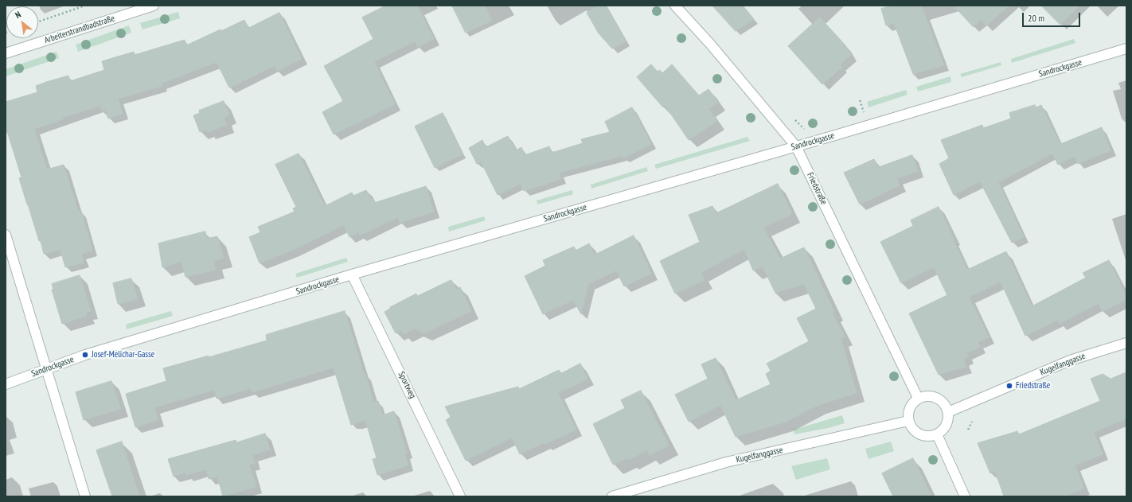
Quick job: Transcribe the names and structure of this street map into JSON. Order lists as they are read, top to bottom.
{
  "streets": {
    "street": [
      "Arbeiterstrandbadstraße",
      "Sandrockgasse",
      "Friedstraße",
      "Kugelfanggasse",
      "Sportweg"
    ]
  },
  "crossings": [
    ["Sandrockgasse", "Friedstraße"],
    ["Sandrockgasse", "Sportweg"],
    ["Friedstraße", "Kugelfanggasse"]
  ],
  "places": ["Josef-Melichar-Gasse", "Friedstraße"],
  "scale_bar": "20 m",
  "north": "top left"
}
